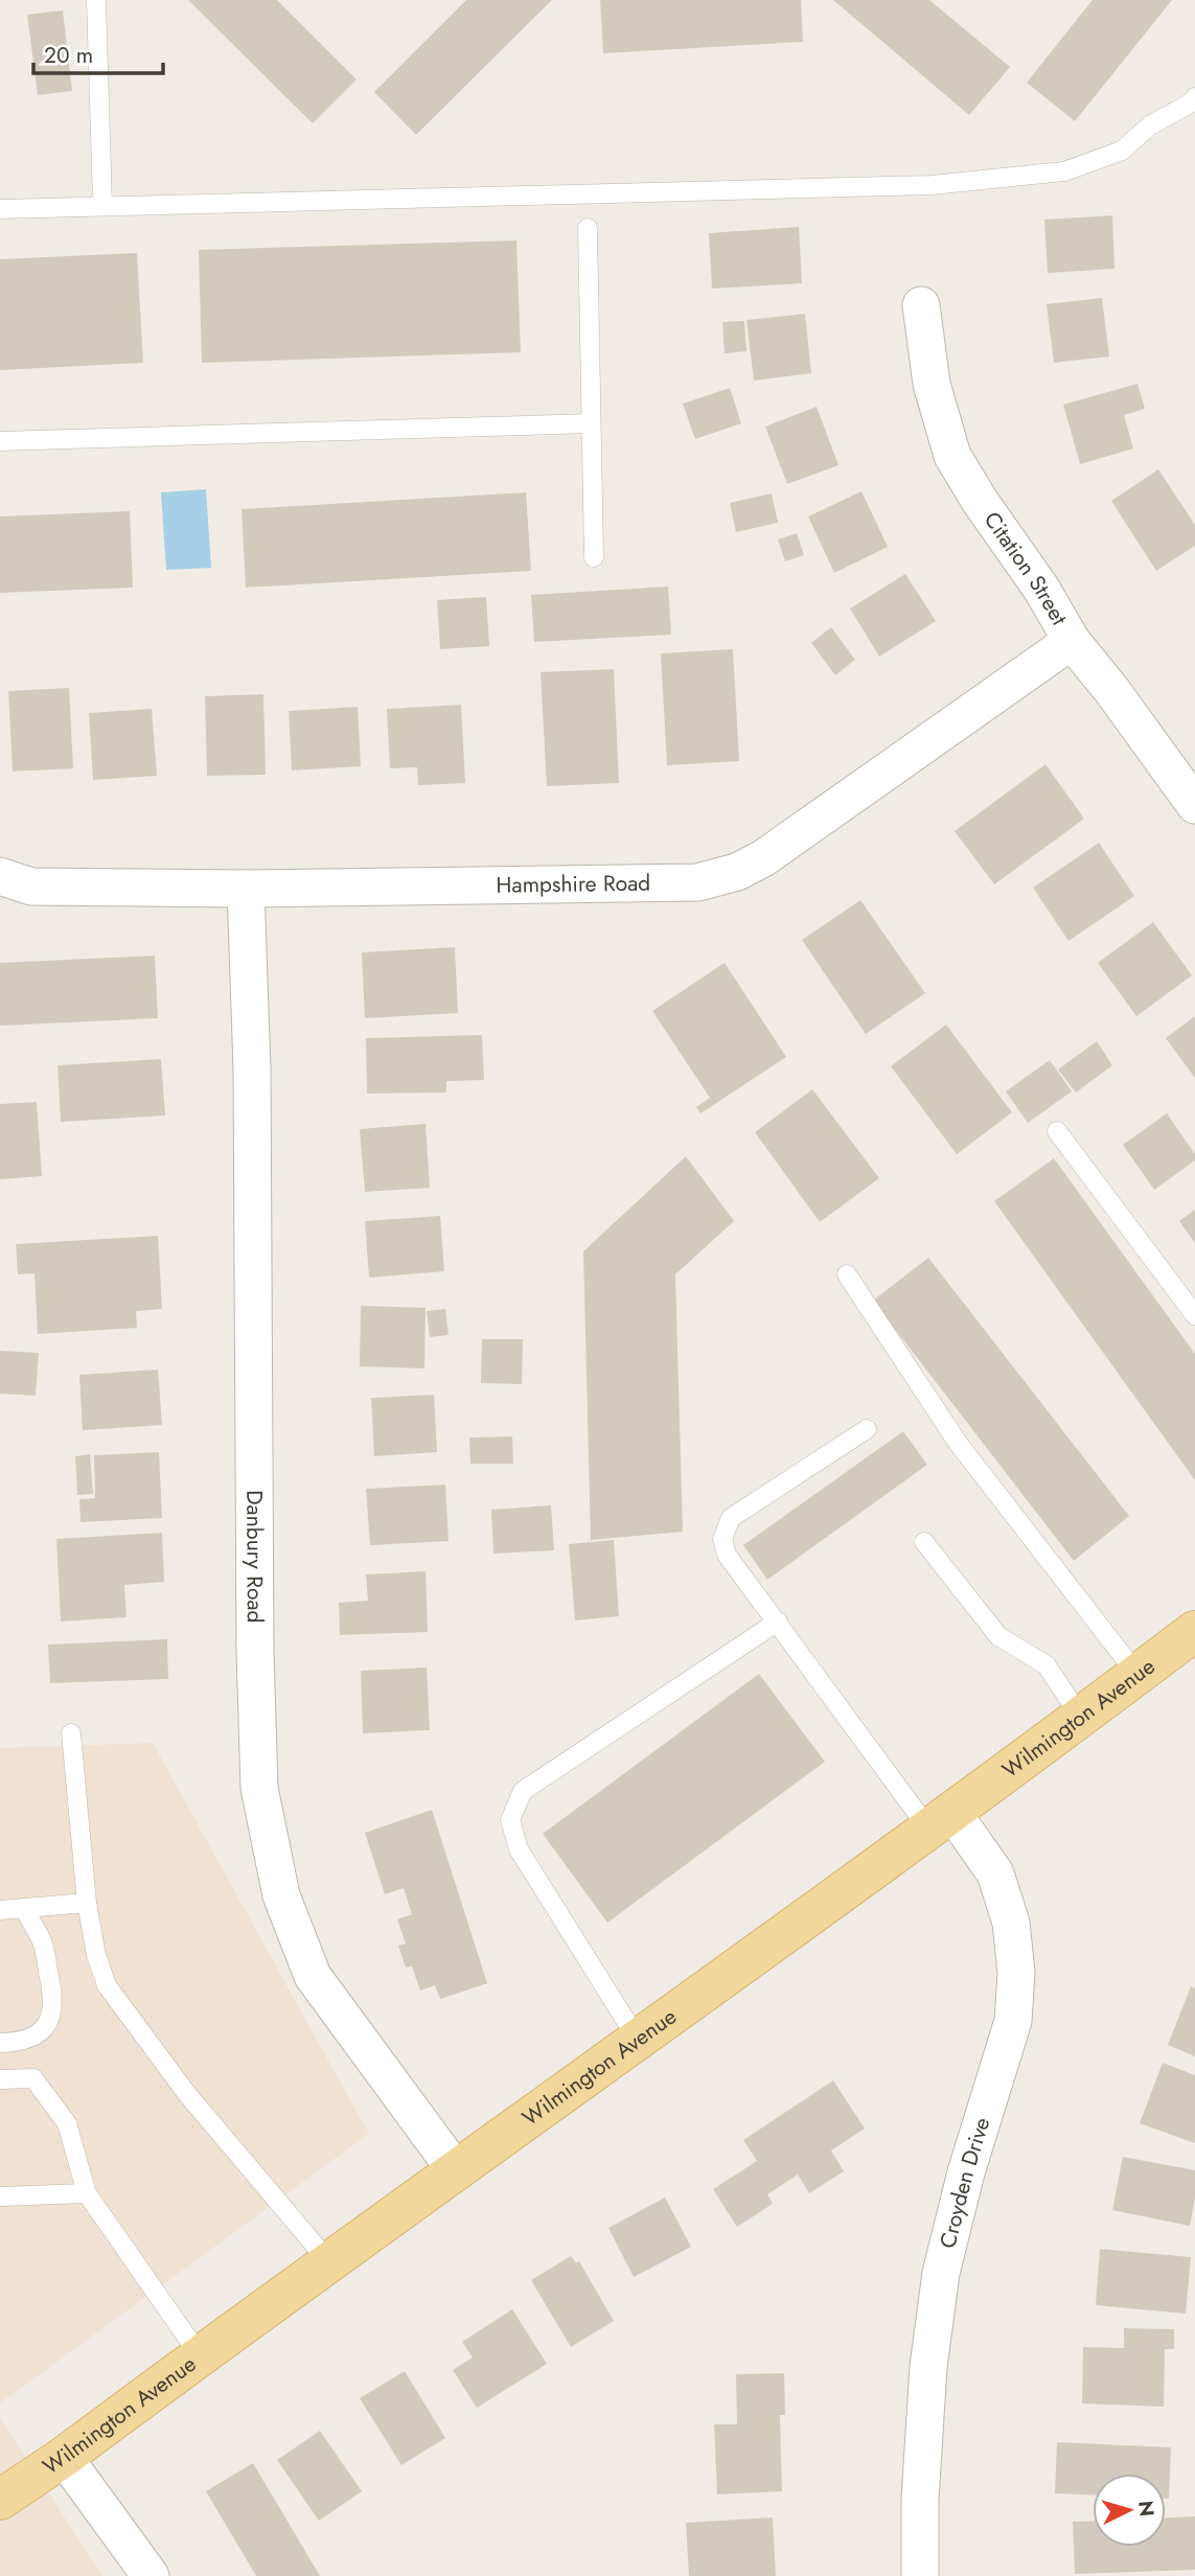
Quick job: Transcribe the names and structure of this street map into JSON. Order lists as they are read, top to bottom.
{
  "streets": {
    "main road": ["Wilmington Avenue"],
    "street": [
      "Citation Street",
      "Hampshire Road",
      "Danbury Road",
      "Croyden Drive"
    ]
  },
  "crossings": [
    ["Citation Street", "Hampshire Road"],
    ["Hampshire Road", "Danbury Road"],
    ["Danbury Road", "Wilmington Avenue"],
    ["Wilmington Avenue", "Croyden Drive"]
  ],
  "scale_bar": "20 m",
  "north": "right"
}
